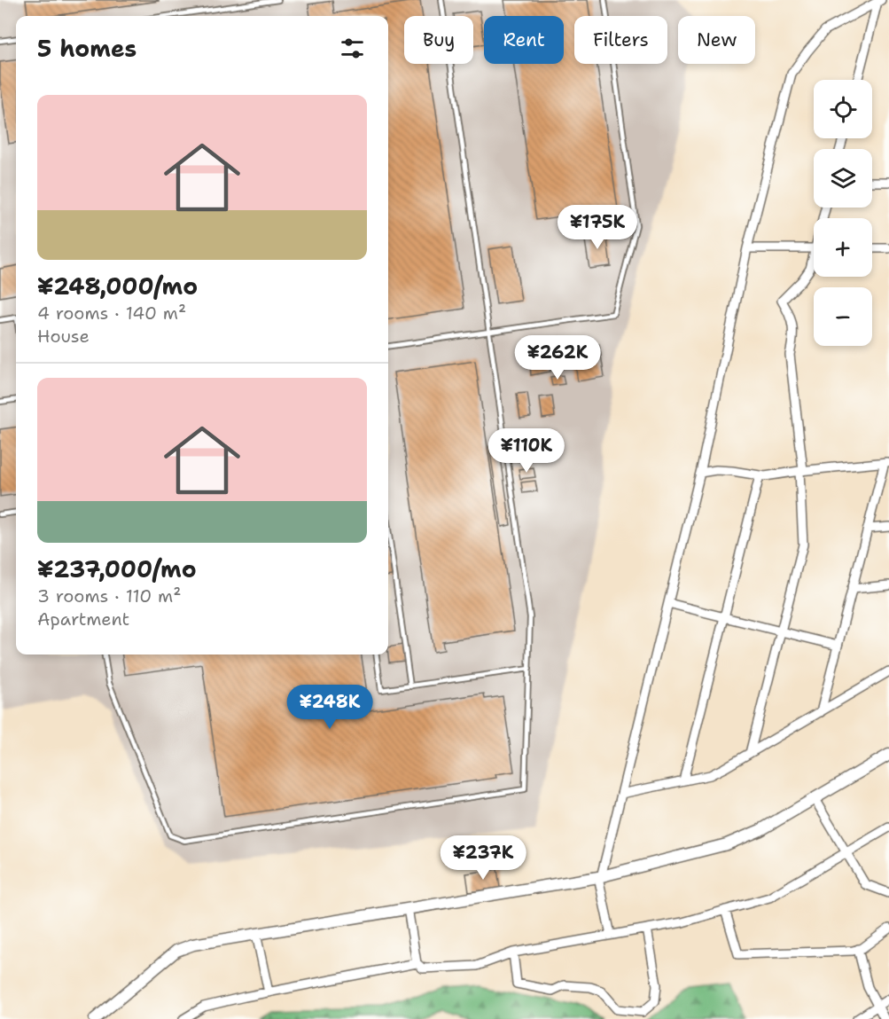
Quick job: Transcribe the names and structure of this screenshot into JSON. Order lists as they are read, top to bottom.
{
  "page": {
    "chip": [
      "Buy",
      "Rent",
      "Filters",
      "New"
    ],
    "heading": "5 homes",
    "map_buttons": ["+", "−"],
    "list": [
      {
        "name": "¥248,000/mo",
        "note": "4 rooms · 140 m² · House"
      },
      {
        "name": "¥237,000/mo",
        "note": "3 rooms · 110 m² · Apartment"
      }
    ],
    "price": [
      "¥175K",
      "¥262K",
      "¥110K",
      "¥248K",
      "¥237K"
    ]
  }
}
